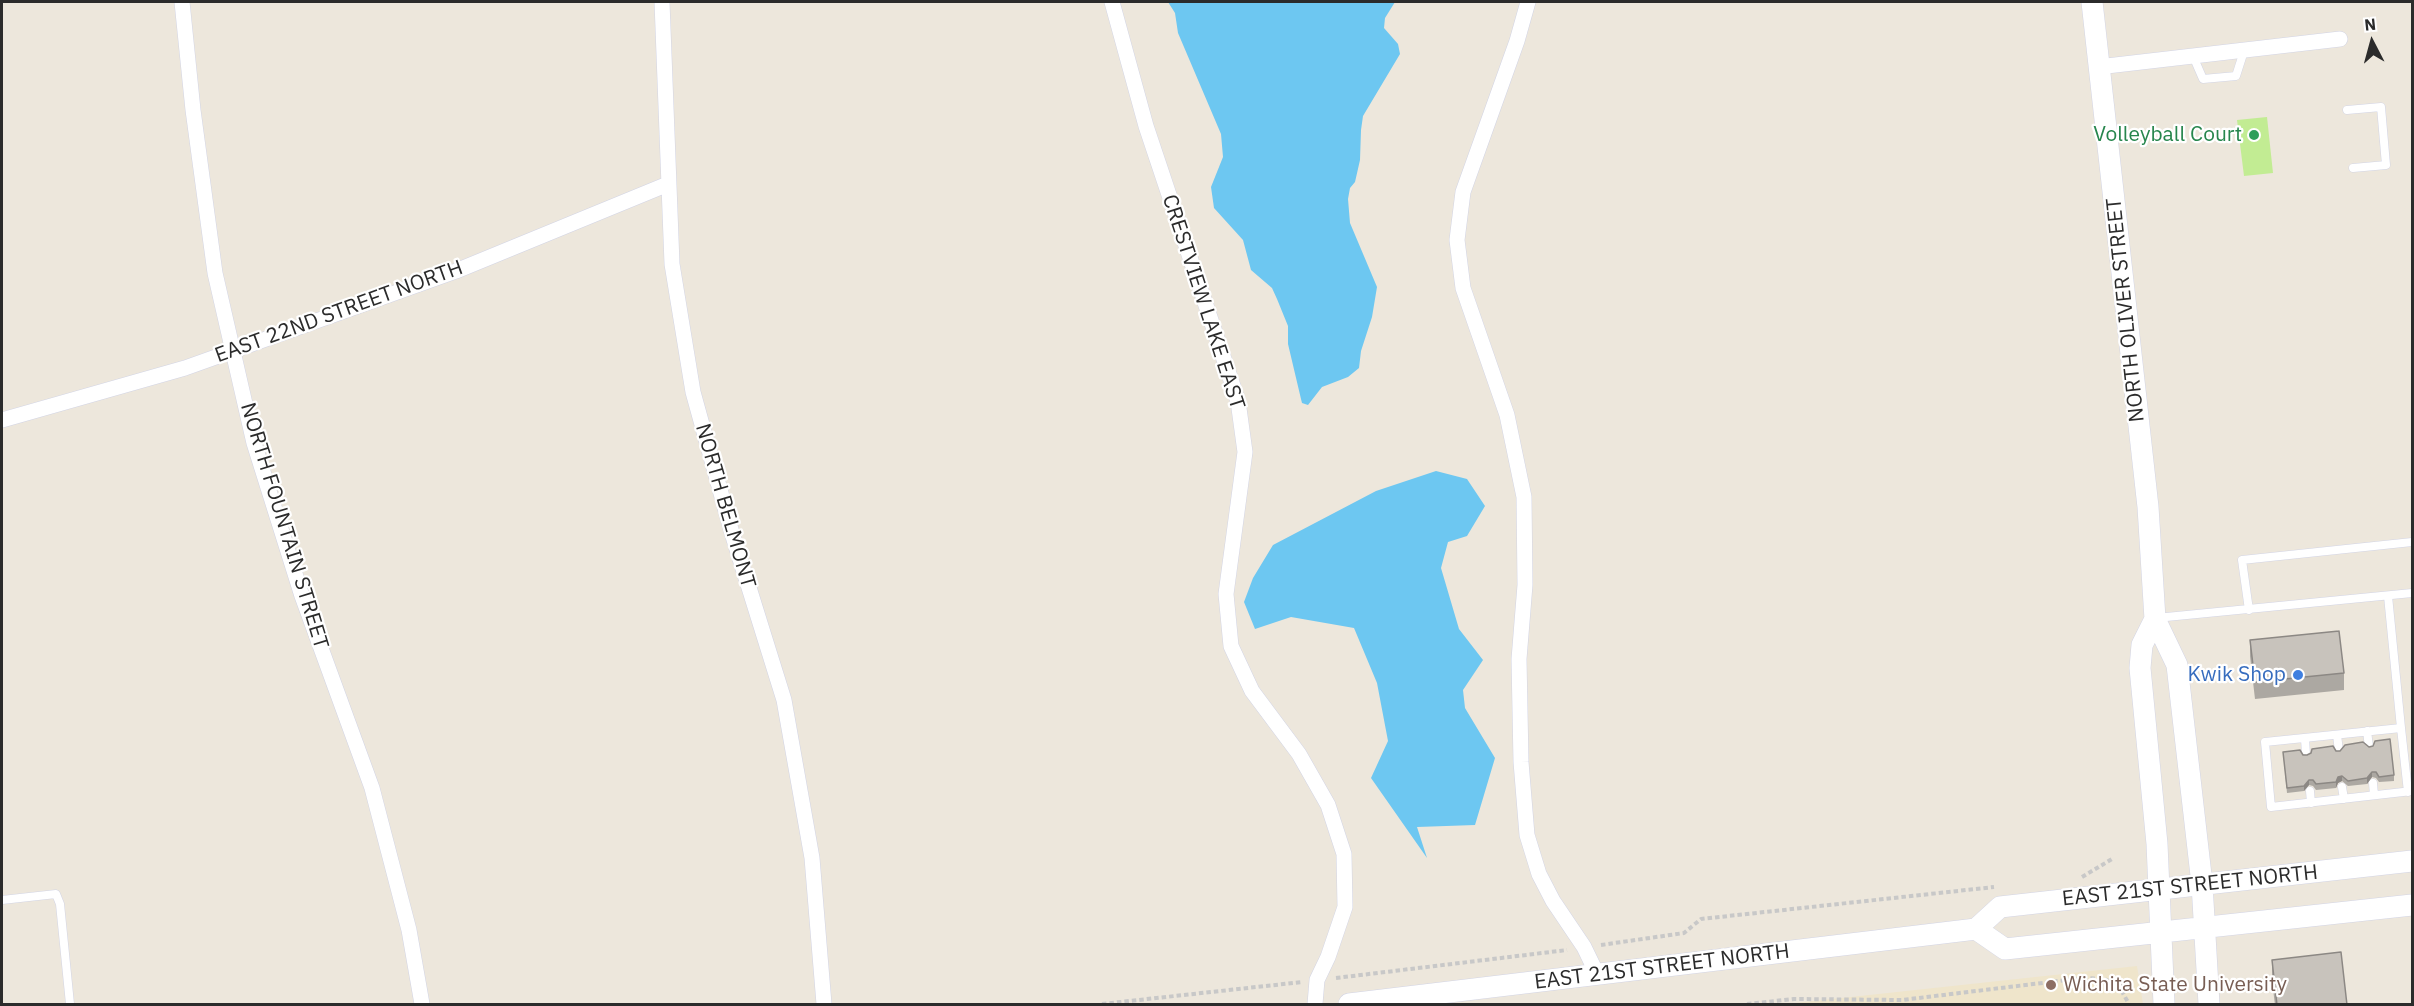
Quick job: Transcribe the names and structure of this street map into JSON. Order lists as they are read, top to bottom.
{
  "streets": {
    "main road": ["NORTH OLIVER STREET", "EAST 21ST STREET NORTH"],
    "street": [
      "CRESTVIEW LAKE EAST",
      "EAST 22ND STREET NORTH",
      "NORTH BELMONT",
      "NORTH FOUNTAIN STREET"
    ]
  },
  "crossings": [
    ["NORTH OLIVER STREET", "EAST 21ST STREET NORTH"],
    ["EAST 22ND STREET NORTH", "NORTH BELMONT"],
    ["EAST 22ND STREET NORTH", "NORTH FOUNTAIN STREET"]
  ],
  "places": ["Volleyball Court", "Kwik Shop", "Wichita State University"],
  "north": "top"
}
